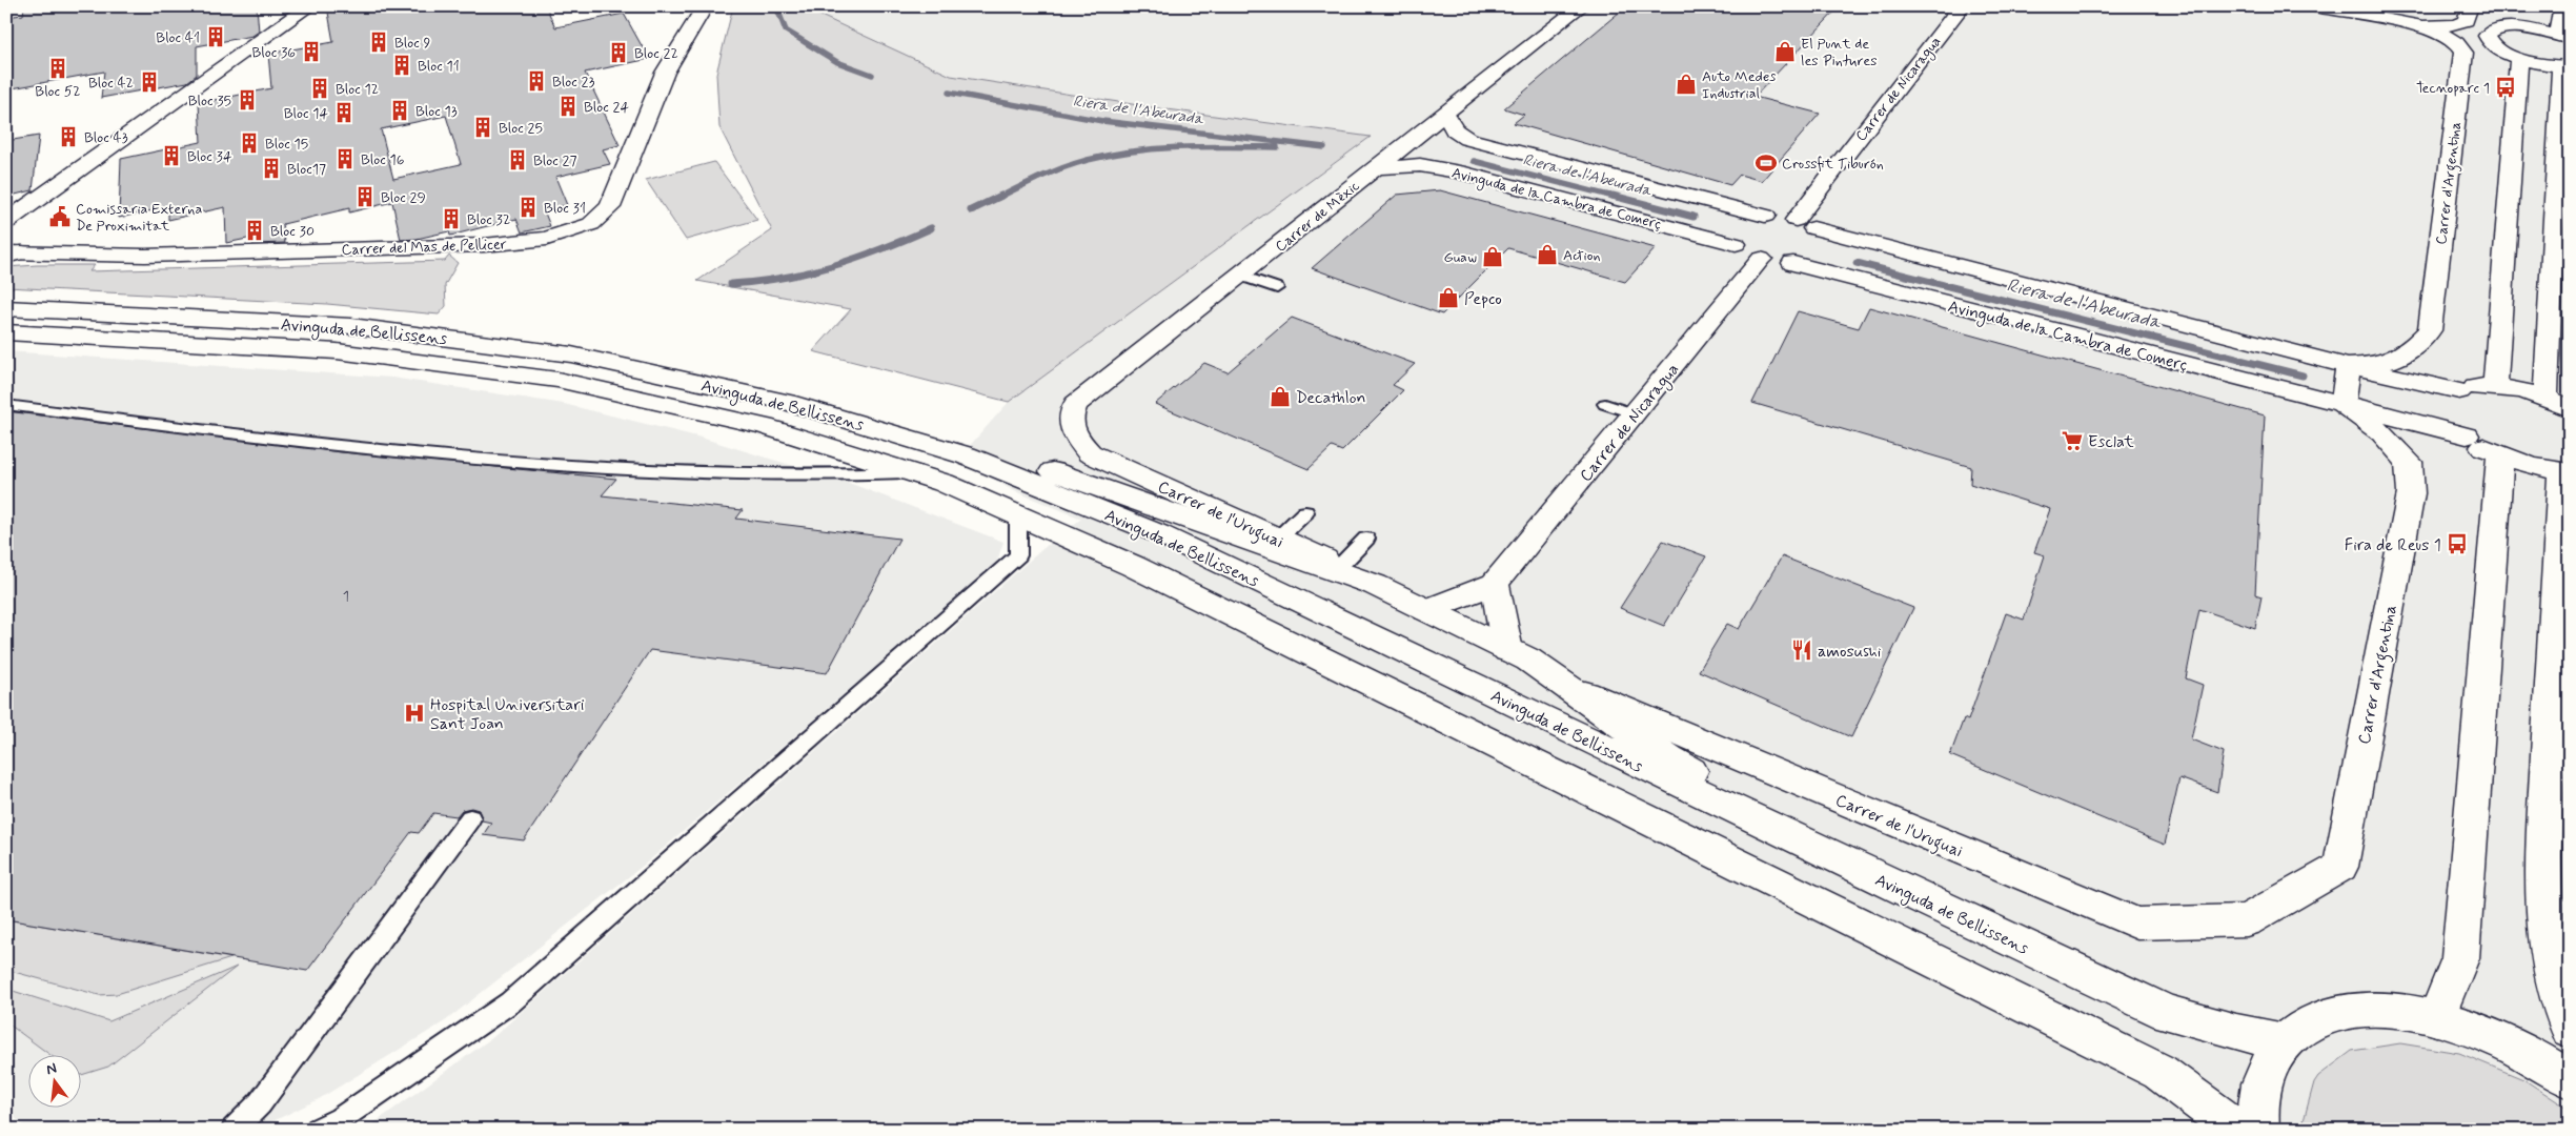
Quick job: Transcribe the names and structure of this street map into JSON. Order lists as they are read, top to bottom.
{
  "streets": {
    "street": [
      "Carrer de Nicaragua",
      "Carrer d'Argentina",
      "Avinguda de la Cambra de Comerç",
      "Carrer de Mèxic",
      "Carrer del Mas de Pellicer",
      "Avinguda de Bellissens",
      "Carrer de l'Uruguai"
    ]
  },
  "crossings": [
    ["Carrer de Nicaragua", "Avinguda de la Cambra de Comerç"],
    ["Carrer d'Argentina", "Avinguda de la Cambra de Comerç"],
    ["Carrer d'Argentina", "Carrer de l'Uruguai"],
    ["Avinguda de la Cambra de Comerç", "Carrer de Mèxic"],
    ["Carrer de Mèxic", "Carrer de l'Uruguai"]
  ],
  "water": ["Riera de l'Abeurada"],
  "places": {
    "building": [
      "Bloc 41",
      "Bloc 9",
      "Bloc 36",
      "Bloc 22",
      "Bloc 11",
      "Bloc 52",
      "Bloc 23",
      "Bloc 42",
      "Bloc 12",
      "Bloc 35",
      "Bloc 24",
      "Bloc 13",
      "Bloc 14",
      "Bloc 25",
      "Bloc 43",
      "Bloc 15",
      "Bloc 34",
      "Bloc 16",
      "Bloc 27",
      "Bloc17",
      "Bloc 29",
      "Bloc 31",
      "Bloc 32",
      "Bloc 30"
    ],
    "shop": [
      "El Punt de les Pintures",
      "Auto Medes Industrial",
      "Action",
      "Guaw",
      "Pepco",
      "Decathlon"
    ],
    "bus stop": ["Tecnoparc 1", "Fira de Reus 1"],
    "sports": ["Crossfit Tiburón"],
    "public building": ["Comissaria Externa De Proximitat"],
    "supermarket": ["Esclat"],
    "restaurant": ["amosushi"],
    "hospital": ["Hospital Universitari Sant Joan"]
  },
  "house_numbers": ["1"],
  "north": "top"
}
